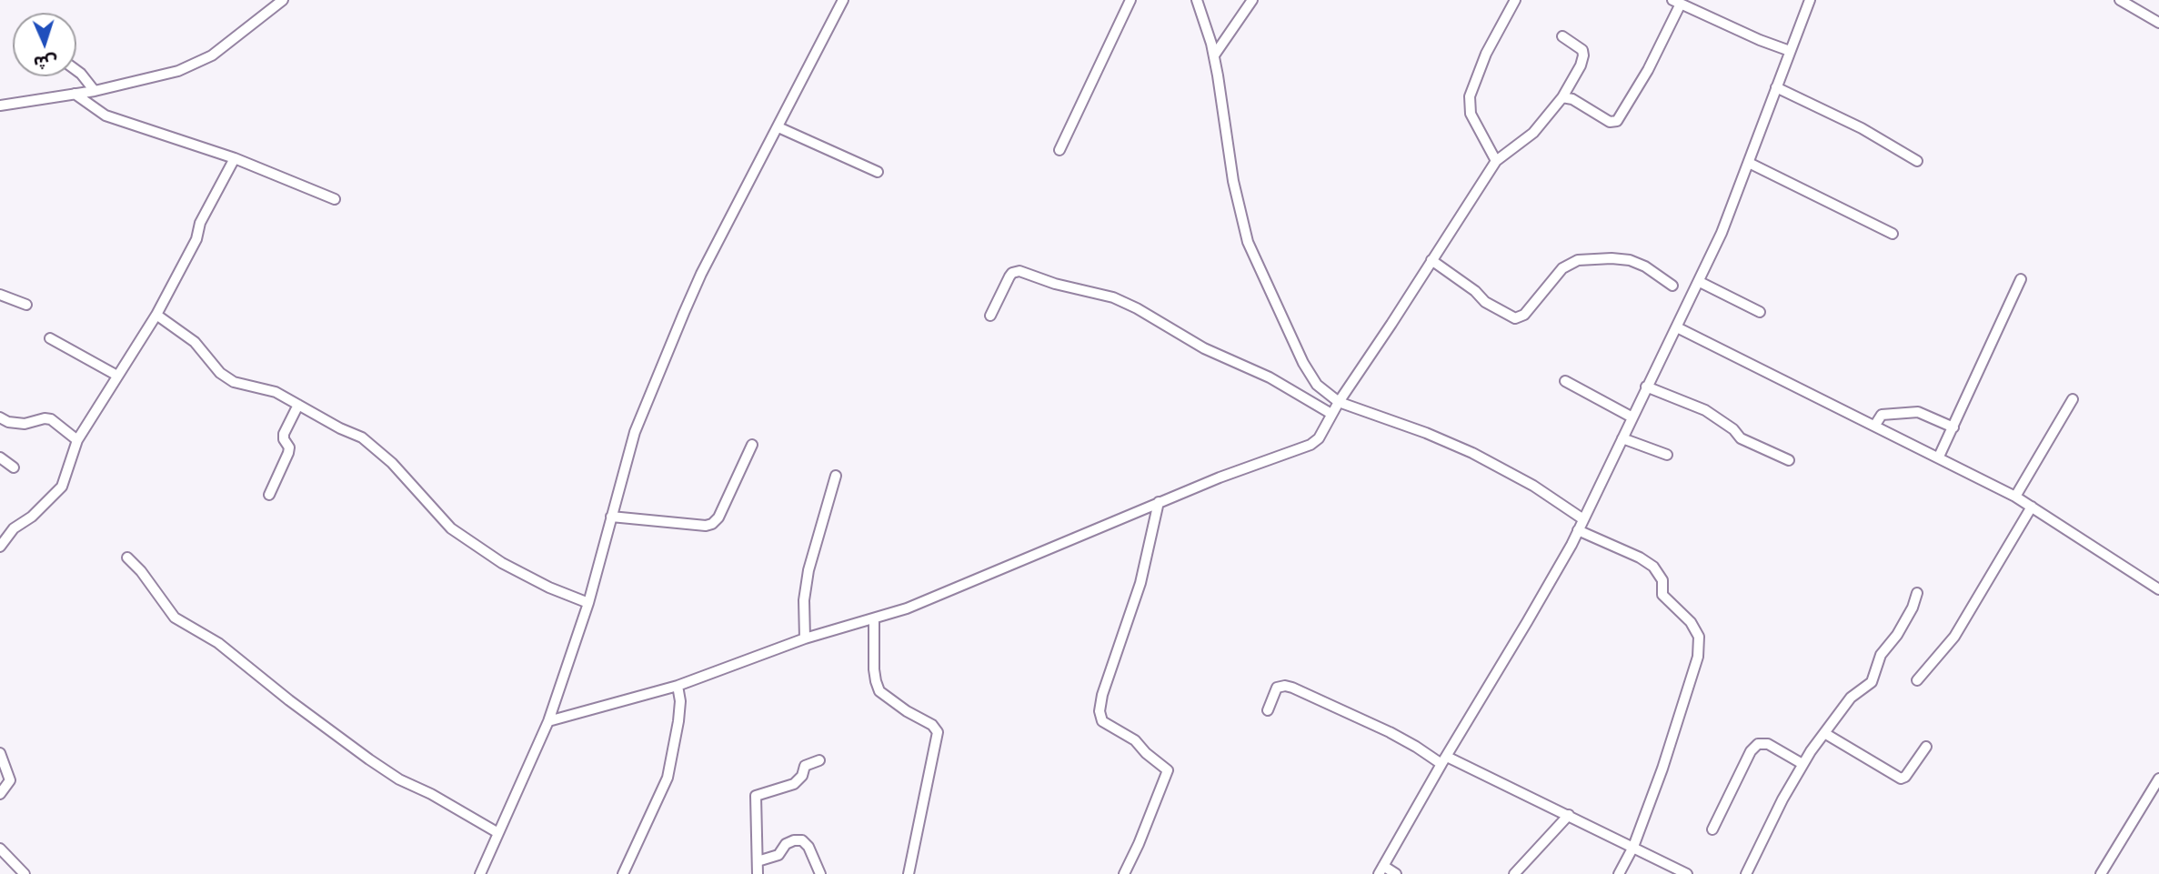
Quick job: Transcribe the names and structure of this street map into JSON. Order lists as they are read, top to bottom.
{
  "north": "bottom"
}
